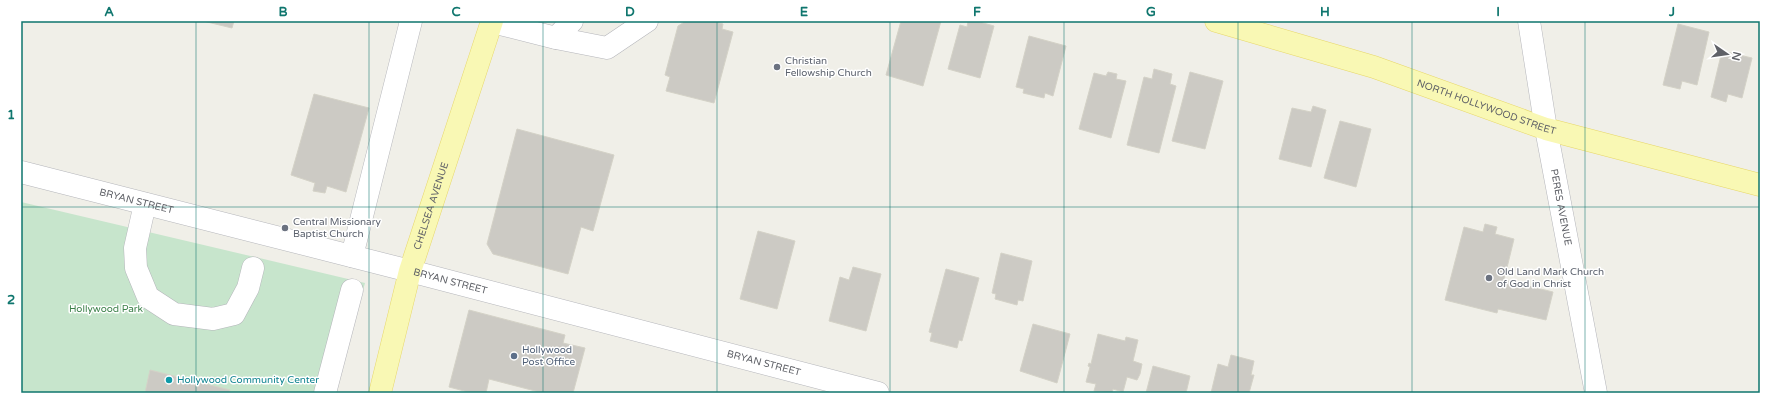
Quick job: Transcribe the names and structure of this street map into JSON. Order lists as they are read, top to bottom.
{
  "streets": {
    "main road": ["NORTH HOLLYWOOD STREET", "CHELSEA AVENUE"],
    "street": ["BRYAN STREET", "PERES AVENUE"]
  },
  "crossings": [
    ["NORTH HOLLYWOOD STREET", "PERES AVENUE"],
    ["BRYAN STREET", "CHELSEA AVENUE"]
  ],
  "parks": ["Hollywood Park"],
  "places": [
    "Christian Fellowship Church",
    "Central Missionary Baptist Church",
    "Old Land Mark Church of God in Christ",
    "Hollywood Post Office",
    "Hollywood Community Center"
  ],
  "north": "right",
  "grid": {
    "columns": [
      "A",
      "B",
      "C",
      "D",
      "E",
      "F",
      "G",
      "H",
      "I",
      "J"
    ],
    "rows": ["1", "2"]
  }
}
